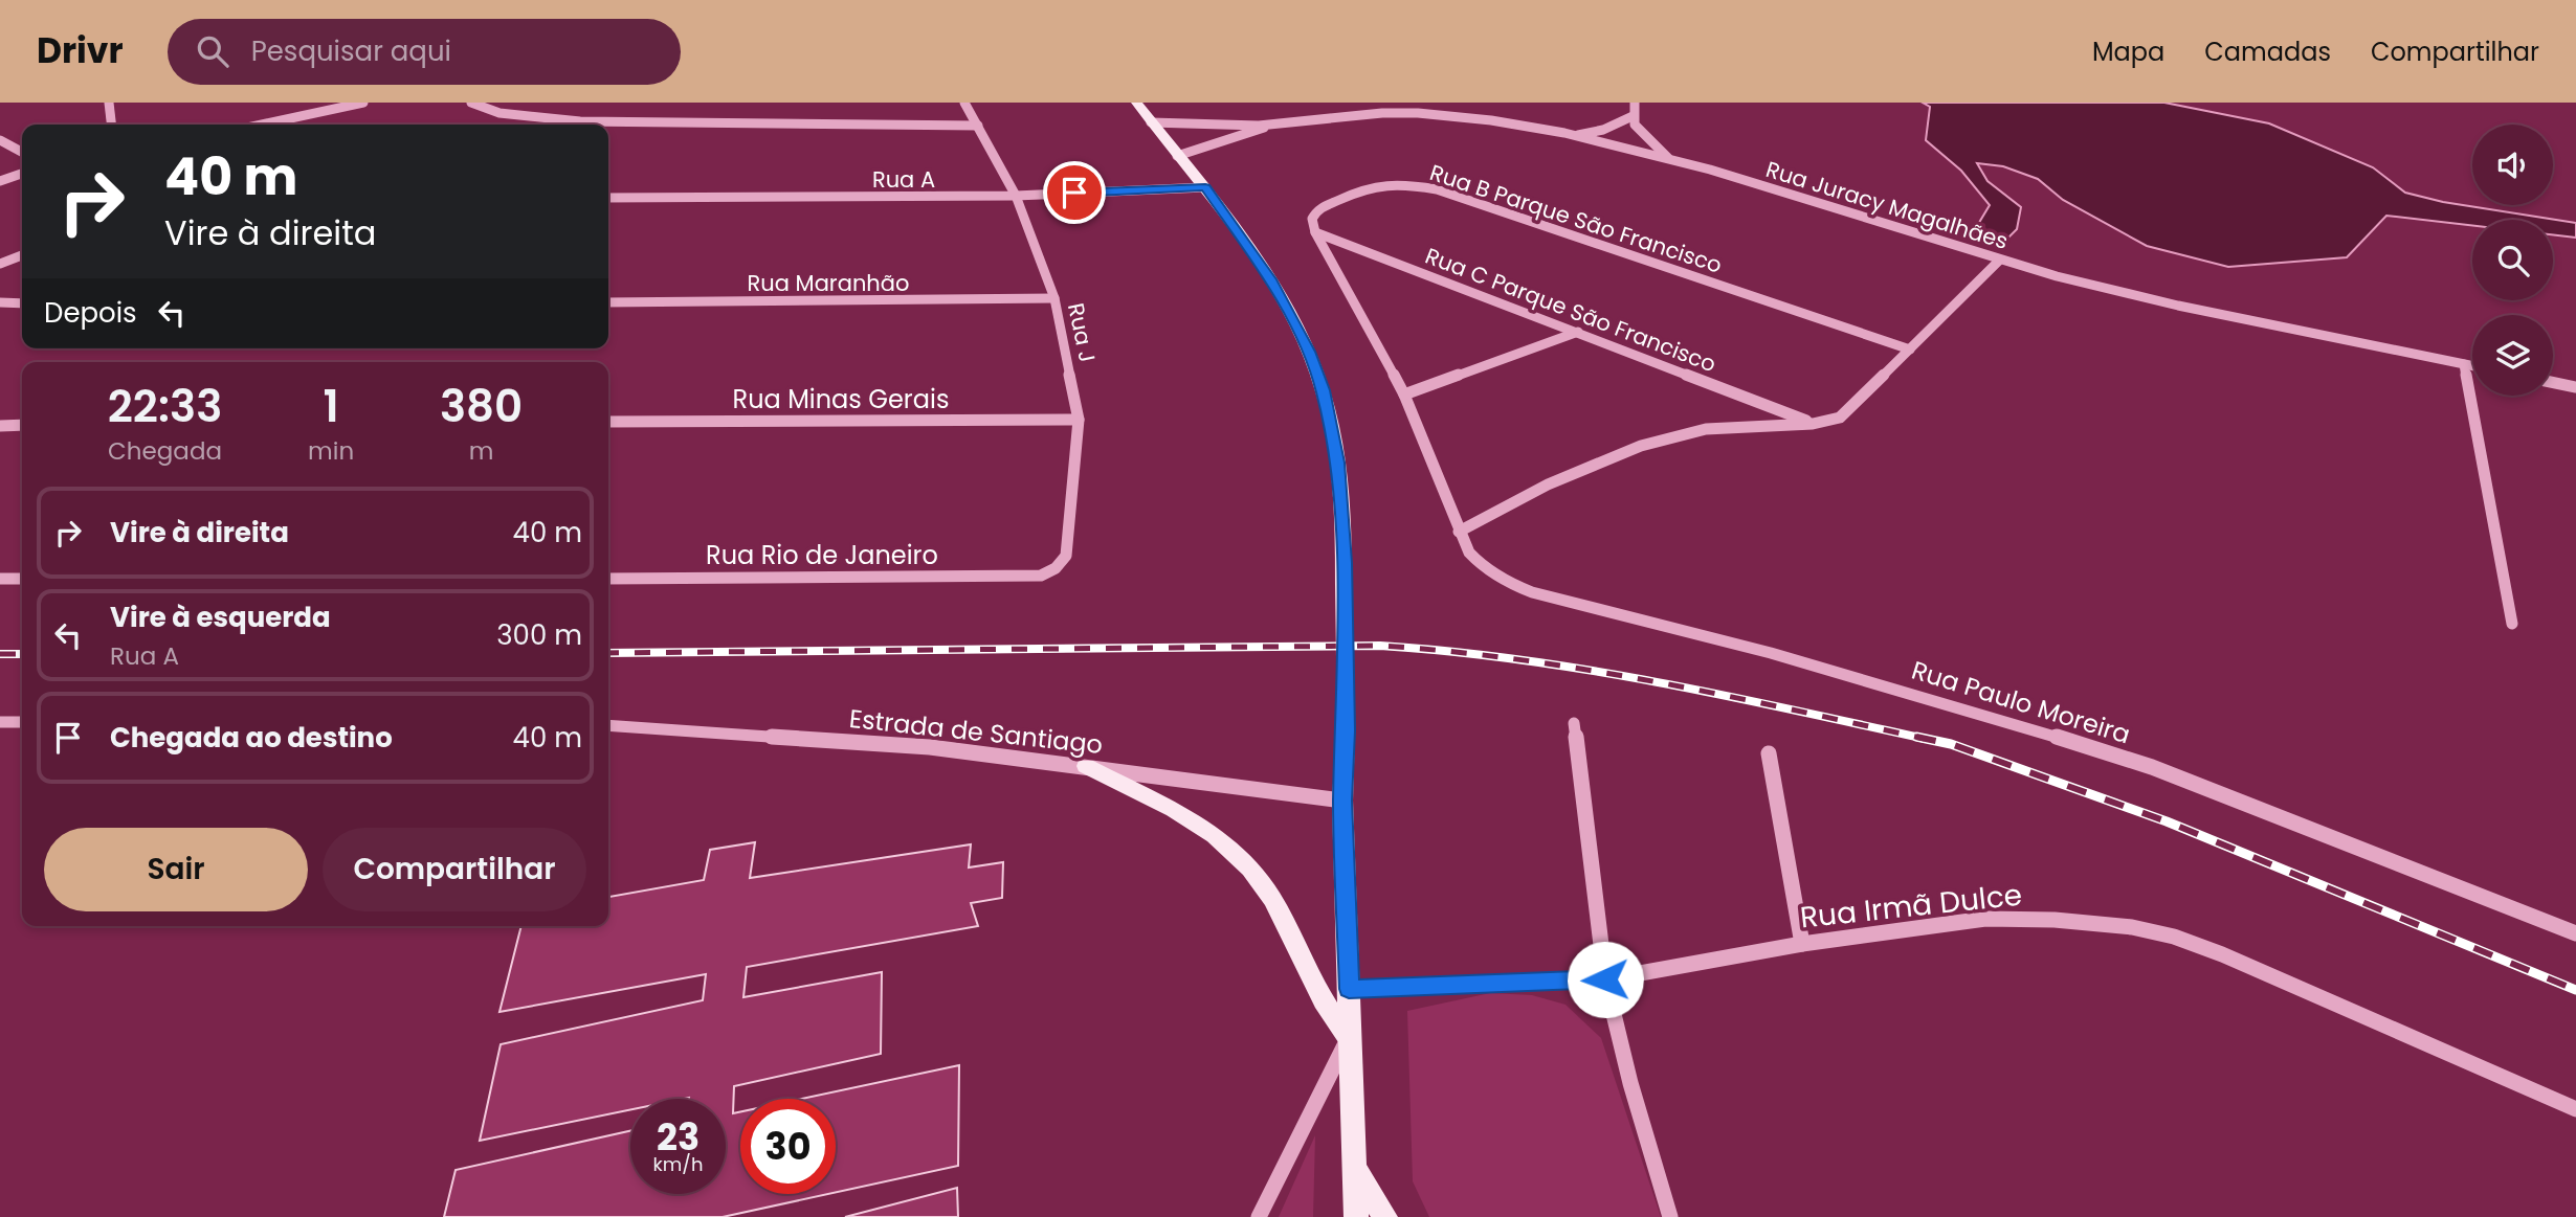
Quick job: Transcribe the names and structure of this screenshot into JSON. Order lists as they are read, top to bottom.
{
  "streets": {
    "street": [
      "Rua A",
      "Rua Juracy Magalhães",
      "Rua B Parque São Francisco",
      "Rua Maranhão",
      "Rua C Parque São Francisco",
      "Rua J",
      "Rua Minas Gerais",
      "Rua Rio de Janeiro",
      "Rua Paulo Moreira",
      "Estrada de Santiago",
      "Rua Irmã Dulce"
    ]
  },
  "crossings": [
    ["Rua A", "Rua J"],
    ["Rua B Parque São Francisco", "Rua C Parque São Francisco"],
    ["Rua Maranhão", "Rua J"],
    ["Rua J", "Rua Minas Gerais"],
    ["Rua J", "Rua Rio de Janeiro"]
  ],
  "page": {
    "header": "Drivr",
    "search": "Pesquisar aqui",
    "nav": ["Mapa", "Camadas", "Compartilhar"],
    "turn": ["40 m", "Vire à direita"],
    "then": "Depois",
    "eta": [
      "22:33",
      "Chegada",
      "1",
      "min",
      "380",
      "m"
    ],
    "list": [
      {
        "name": "Vire à direita",
        "value": "40 m"
      },
      {
        "name": "Vire à esquerda",
        "note": "Rua A",
        "value": "300 m"
      },
      {
        "name": "Chegada ao destino",
        "value": "40 m"
      }
    ],
    "buttons": ["Sair", "Compartilhar"],
    "speed": "23 km/h",
    "limit": "30"
  }
}
